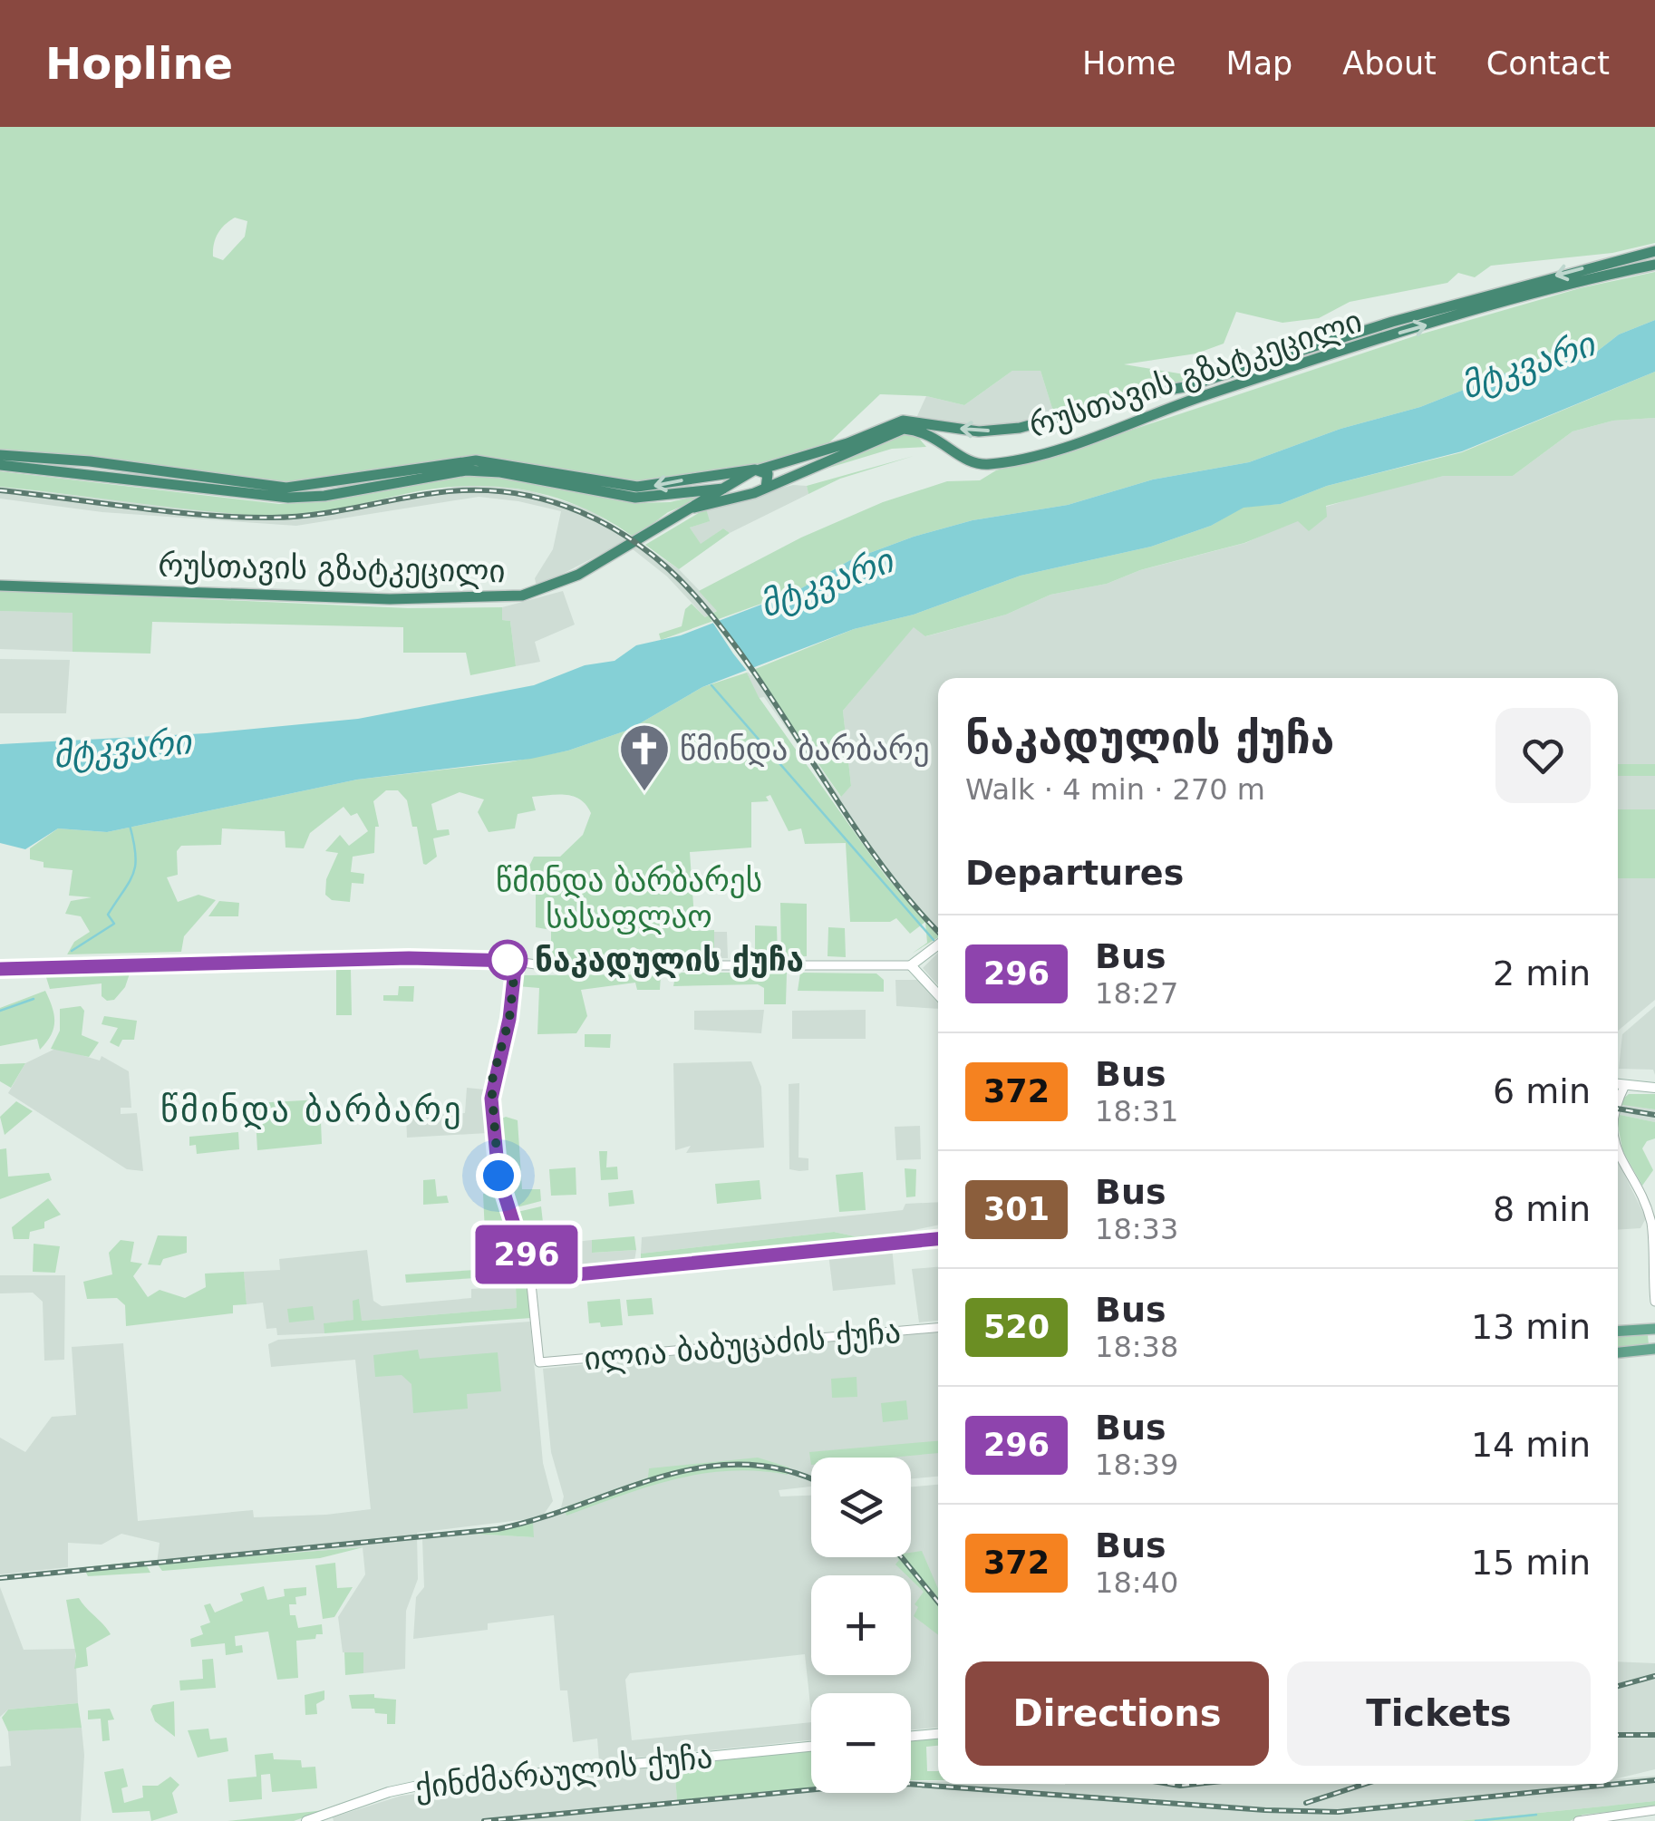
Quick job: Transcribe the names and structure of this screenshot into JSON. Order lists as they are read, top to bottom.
{
  "streets": {
    "highway": ["რუსთავის გზატკეცილი"],
    "main road": ["ქინძმარაულის ქუჩა"],
    "street": ["ილია ბაბუცაძის ქუჩა"]
  },
  "districts": ["წმინდა ბარბარე"],
  "water": ["მტკვარი"],
  "parks": ["წმინდა ბარბარეს სასაფლაო"],
  "places": {
    "church": ["წმინდა ბარბარე"],
    "other": ["ნაკადულის ქუჩა"]
  },
  "lines": ["bus line 296"],
  "page": {
    "header": "Hopline",
    "nav": [
      "Home",
      "Map",
      "About",
      "Contact"
    ],
    "on_map": "296",
    "heading": [
      ["ნაკადულის ქუჩა", "Walk · 4 min · 270 m"],
      "Departures"
    ],
    "list": [
      {
        "mark": "296",
        "name": "Bus",
        "note": "18:27",
        "value": "2 min"
      },
      {
        "mark": "372",
        "name": "Bus",
        "note": "18:31",
        "value": "6 min"
      },
      {
        "mark": "301",
        "name": "Bus",
        "note": "18:33",
        "value": "8 min"
      },
      {
        "mark": "520",
        "name": "Bus",
        "note": "18:38",
        "value": "13 min"
      },
      {
        "mark": "296",
        "name": "Bus",
        "note": "18:39",
        "value": "14 min"
      },
      {
        "mark": "372",
        "name": "Bus",
        "note": "18:40",
        "value": "15 min"
      }
    ],
    "map_buttons": ["+", "−"],
    "buttons": ["Directions", "Tickets"]
  }
}
